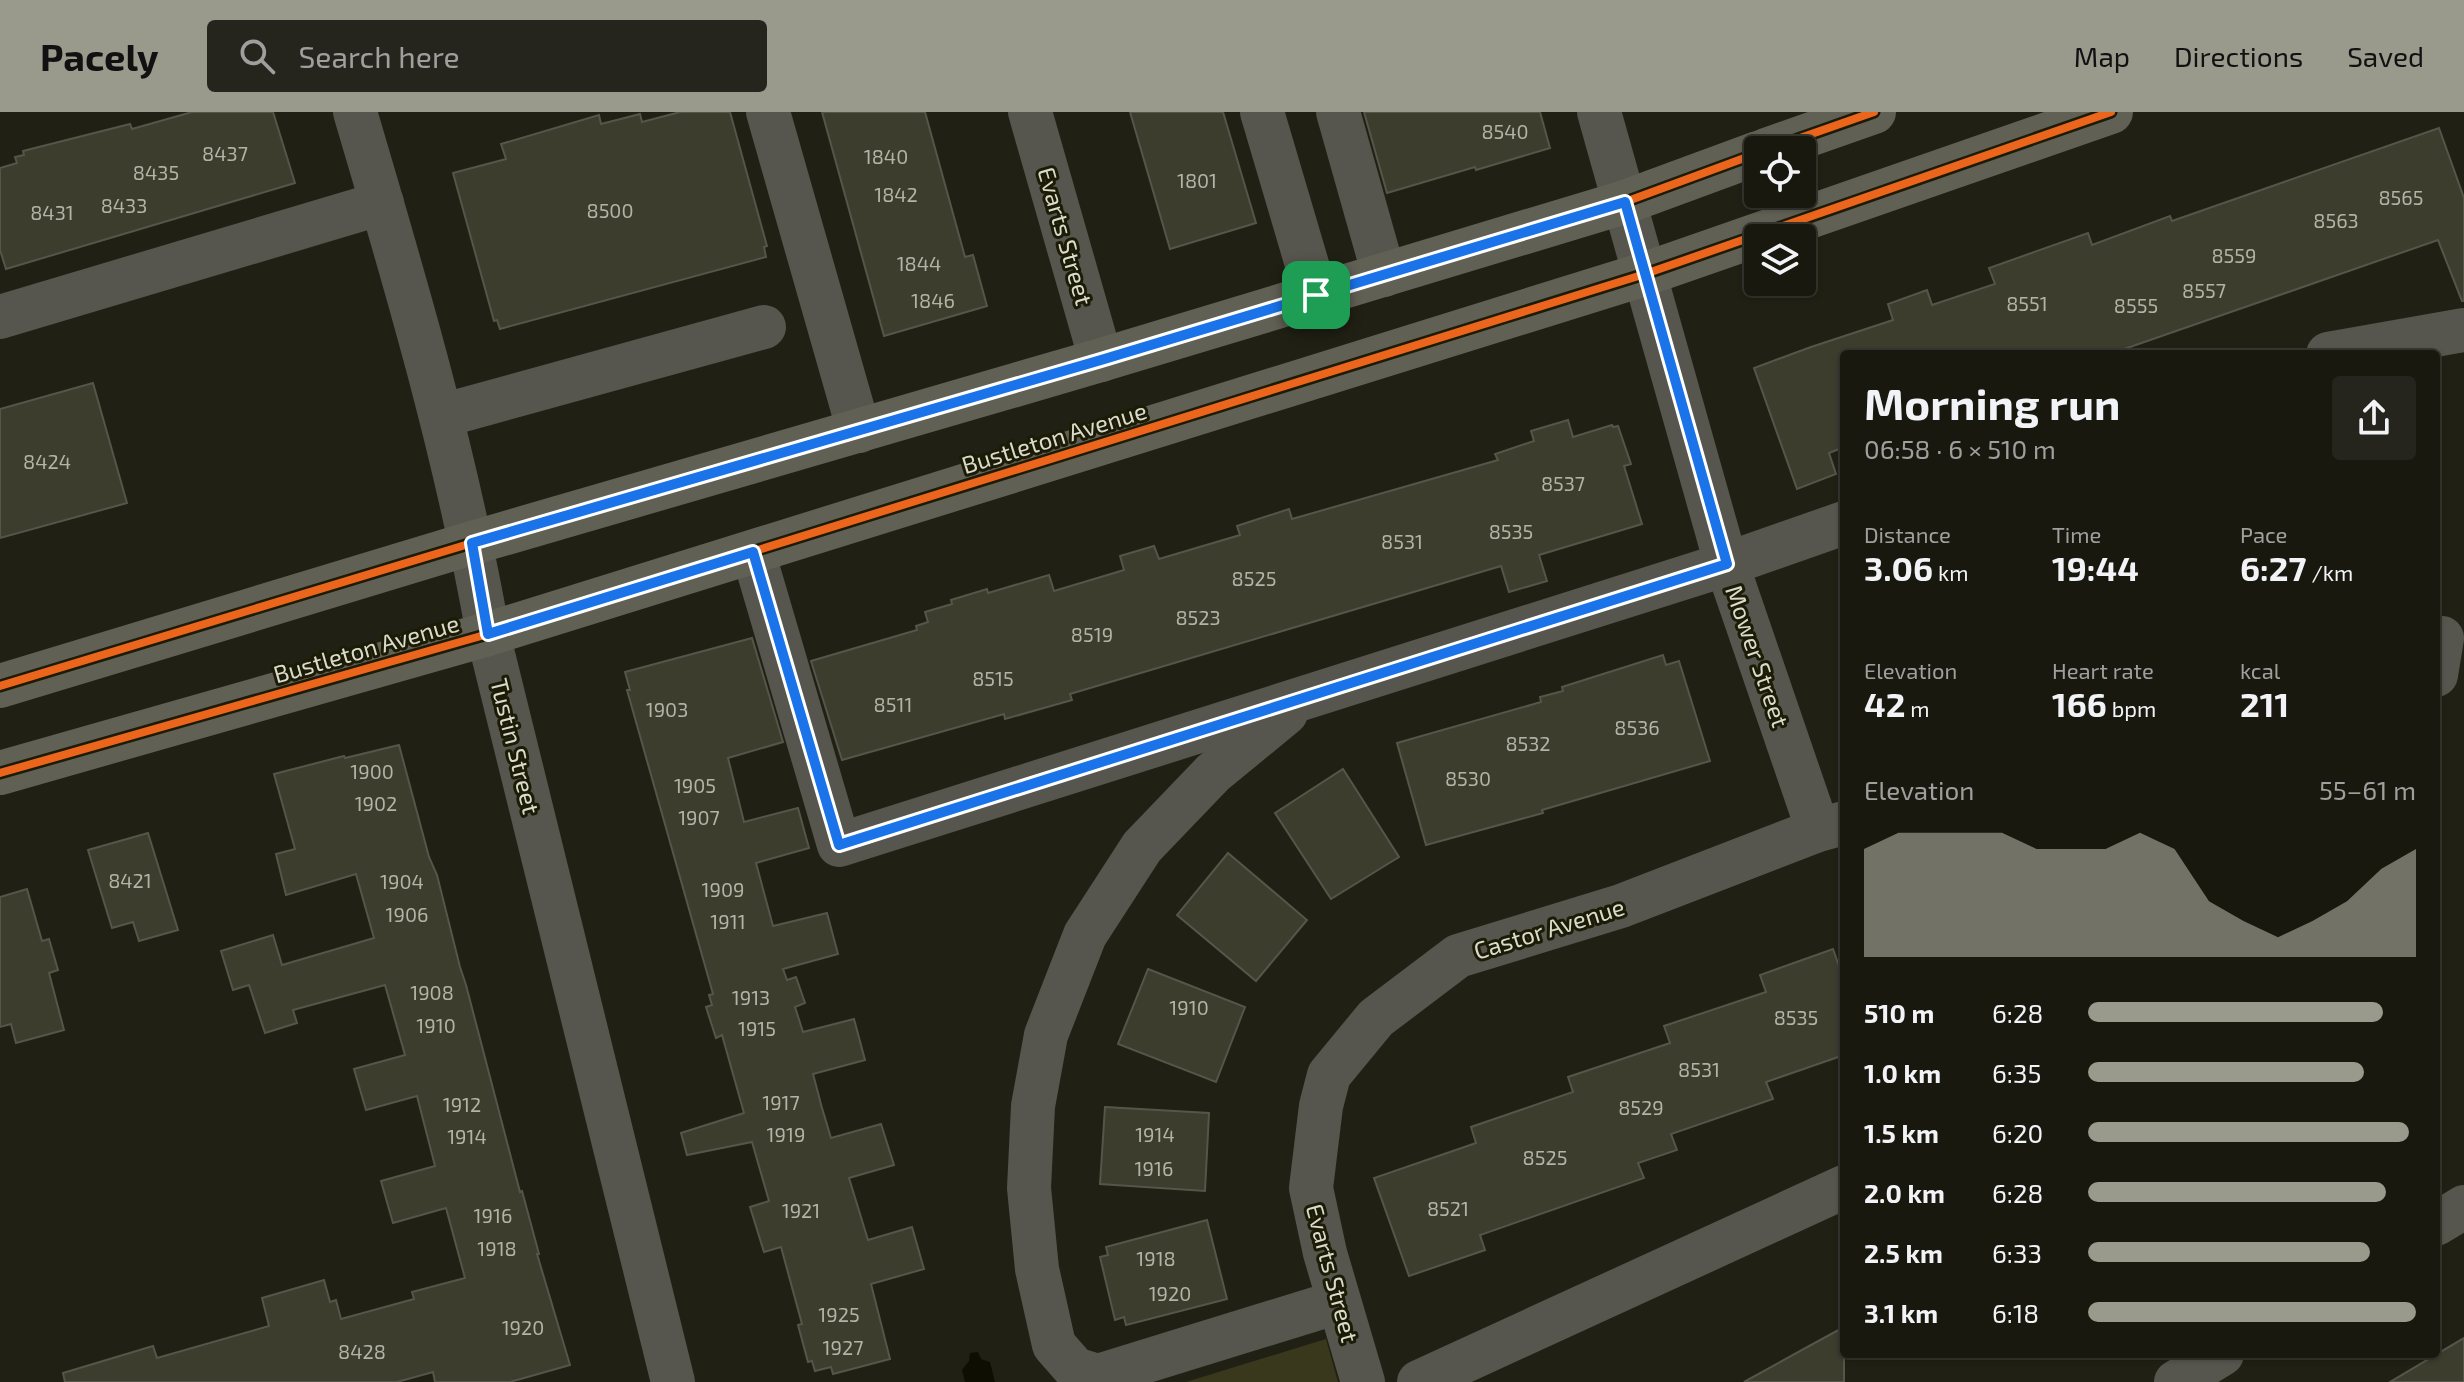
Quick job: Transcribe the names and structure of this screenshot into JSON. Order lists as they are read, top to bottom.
{
  "streets": {
    "main road": ["Bustleton Avenue"],
    "street": [
      "Evarts Street",
      "Mower Street",
      "Tustin Street",
      "Castor Avenue"
    ]
  },
  "crossings": [
    ["Evarts Street", "Castor Avenue"],
    ["Bustleton Avenue", "Mower Street"],
    ["Bustleton Avenue", "Tustin Street"],
    ["Mower Street", "Castor Avenue"]
  ],
  "house_numbers": [
    "8540",
    "8437",
    "1840",
    "8435",
    "1801",
    "1842",
    "8565",
    "8433",
    "8500",
    "8431",
    "8563",
    "8559",
    "1844",
    "8557",
    "1846",
    "8551",
    "8555",
    "8424",
    "8537",
    "8535",
    "8531",
    "8525",
    "8523",
    "8519",
    "8515",
    "8511",
    "1903",
    "8536",
    "8532",
    "1900",
    "8530",
    "1905",
    "1902",
    "1907",
    "8421",
    "1904",
    "1909",
    "1906",
    "1911",
    "1908",
    "1913",
    "1910",
    "8535",
    "1910",
    "1915",
    "8531",
    "1917",
    "1912",
    "8529",
    "1919",
    "1914",
    "1914",
    "8525",
    "1916",
    "8521",
    "1921",
    "1916",
    "1918",
    "1918",
    "1920",
    "1925",
    "1920",
    "1927",
    "8428"
  ],
  "page": {
    "header": "Pacely",
    "search": "Search here",
    "nav": ["Map", "Directions", "Saved"],
    "heading": ["Morning run", "06:58 · 6 × 510 m"],
    "stats": [
      ["Distance", "3.06 km"],
      ["Time", "19:44"],
      ["Pace", "6:27 /km"],
      ["Elevation", "42 m"],
      ["Heart rate", "166 bpm"],
      ["kcal", "211"]
    ],
    "chart": ["Elevation", "55–61 m"],
    "list": [
      {
        "name": "510 m",
        "note": "6:28"
      },
      {
        "name": "1.0 km",
        "note": "6:35"
      },
      {
        "name": "1.5 km",
        "note": "6:20"
      },
      {
        "name": "2.0 km",
        "note": "6:28"
      },
      {
        "name": "2.5 km",
        "note": "6:33"
      },
      {
        "name": "3.1 km",
        "note": "6:18"
      }
    ]
  }
}
